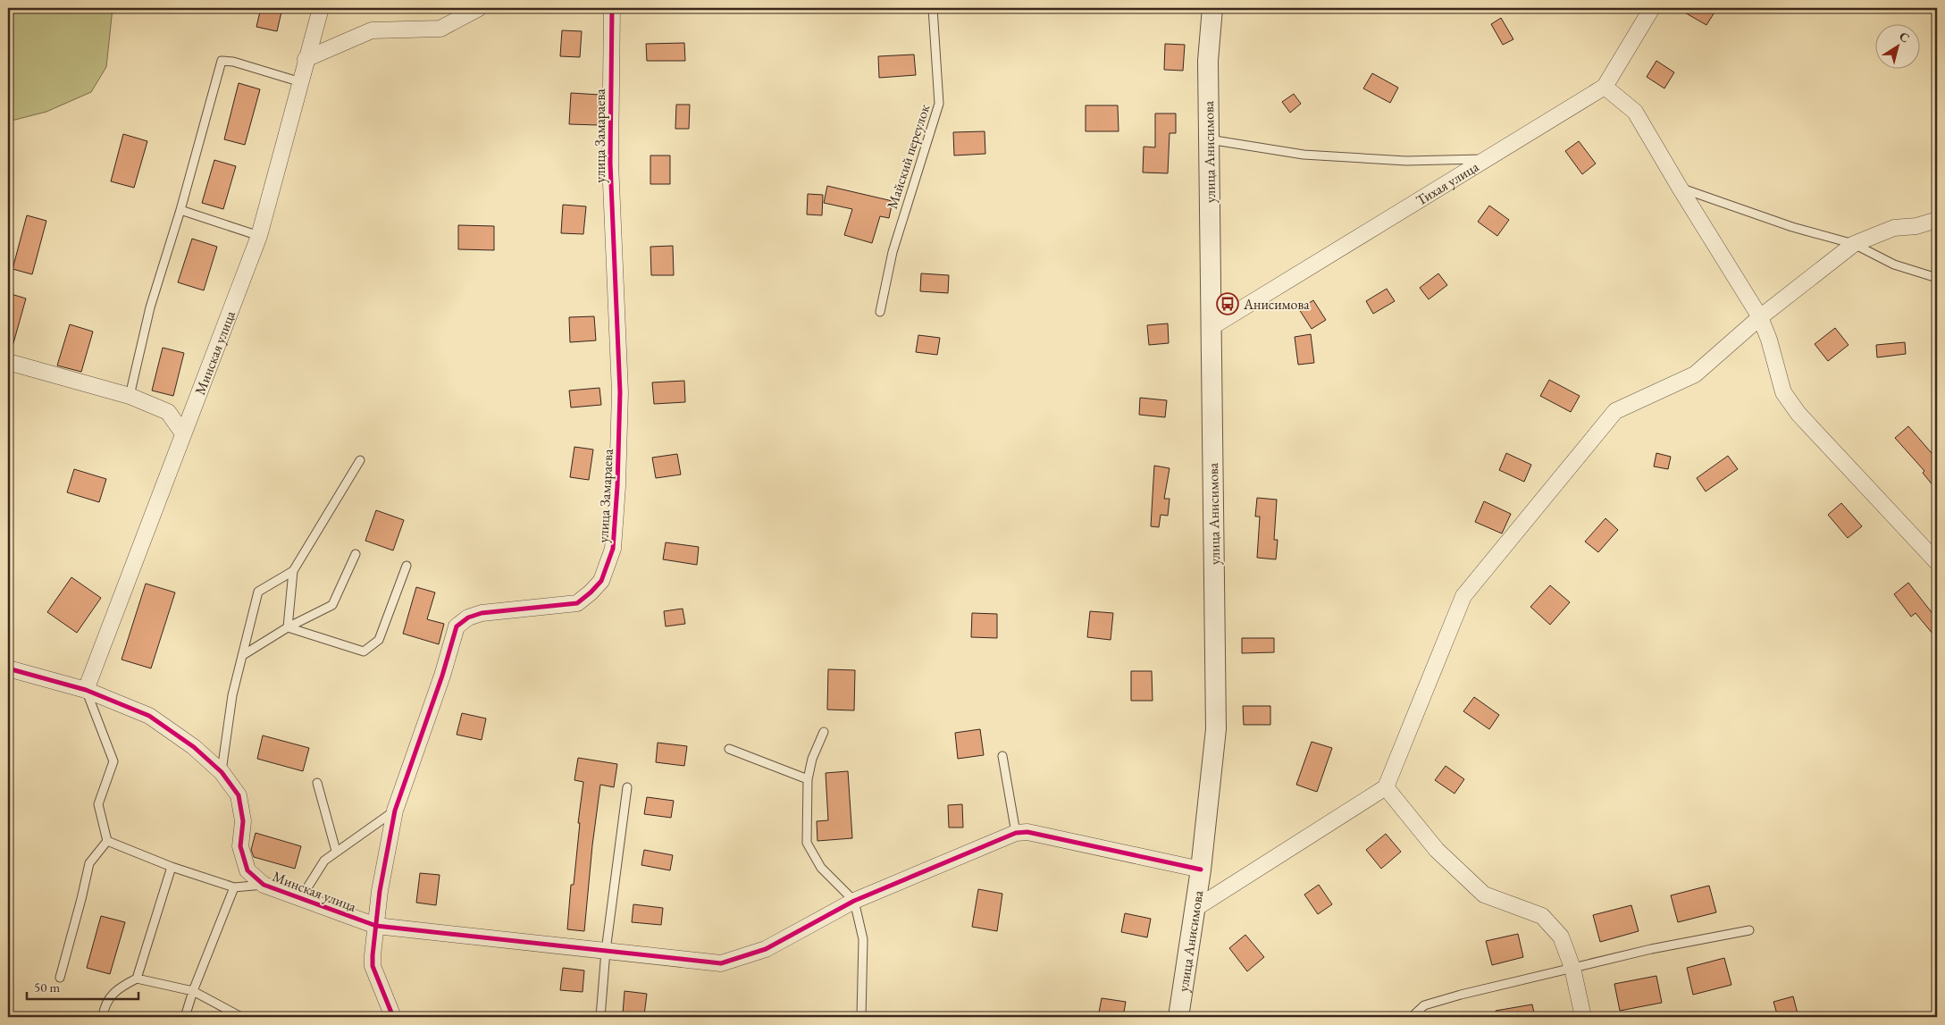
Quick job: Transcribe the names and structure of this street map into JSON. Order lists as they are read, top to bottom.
{
  "streets": {
    "street": [
      "улица Замараева",
      "улица Анисимова",
      "Тихая улица",
      "Минская улица"
    ],
    "lane": ["Майский переулок"]
  },
  "crossings": [
    ["улица Замараева", "Минская улица"],
    ["улица Анисимова", "Тихая улица"]
  ],
  "places": {
    "bus stop": ["Анисимова"]
  },
  "scale_bar": "50 m",
  "north": "top right"
}
